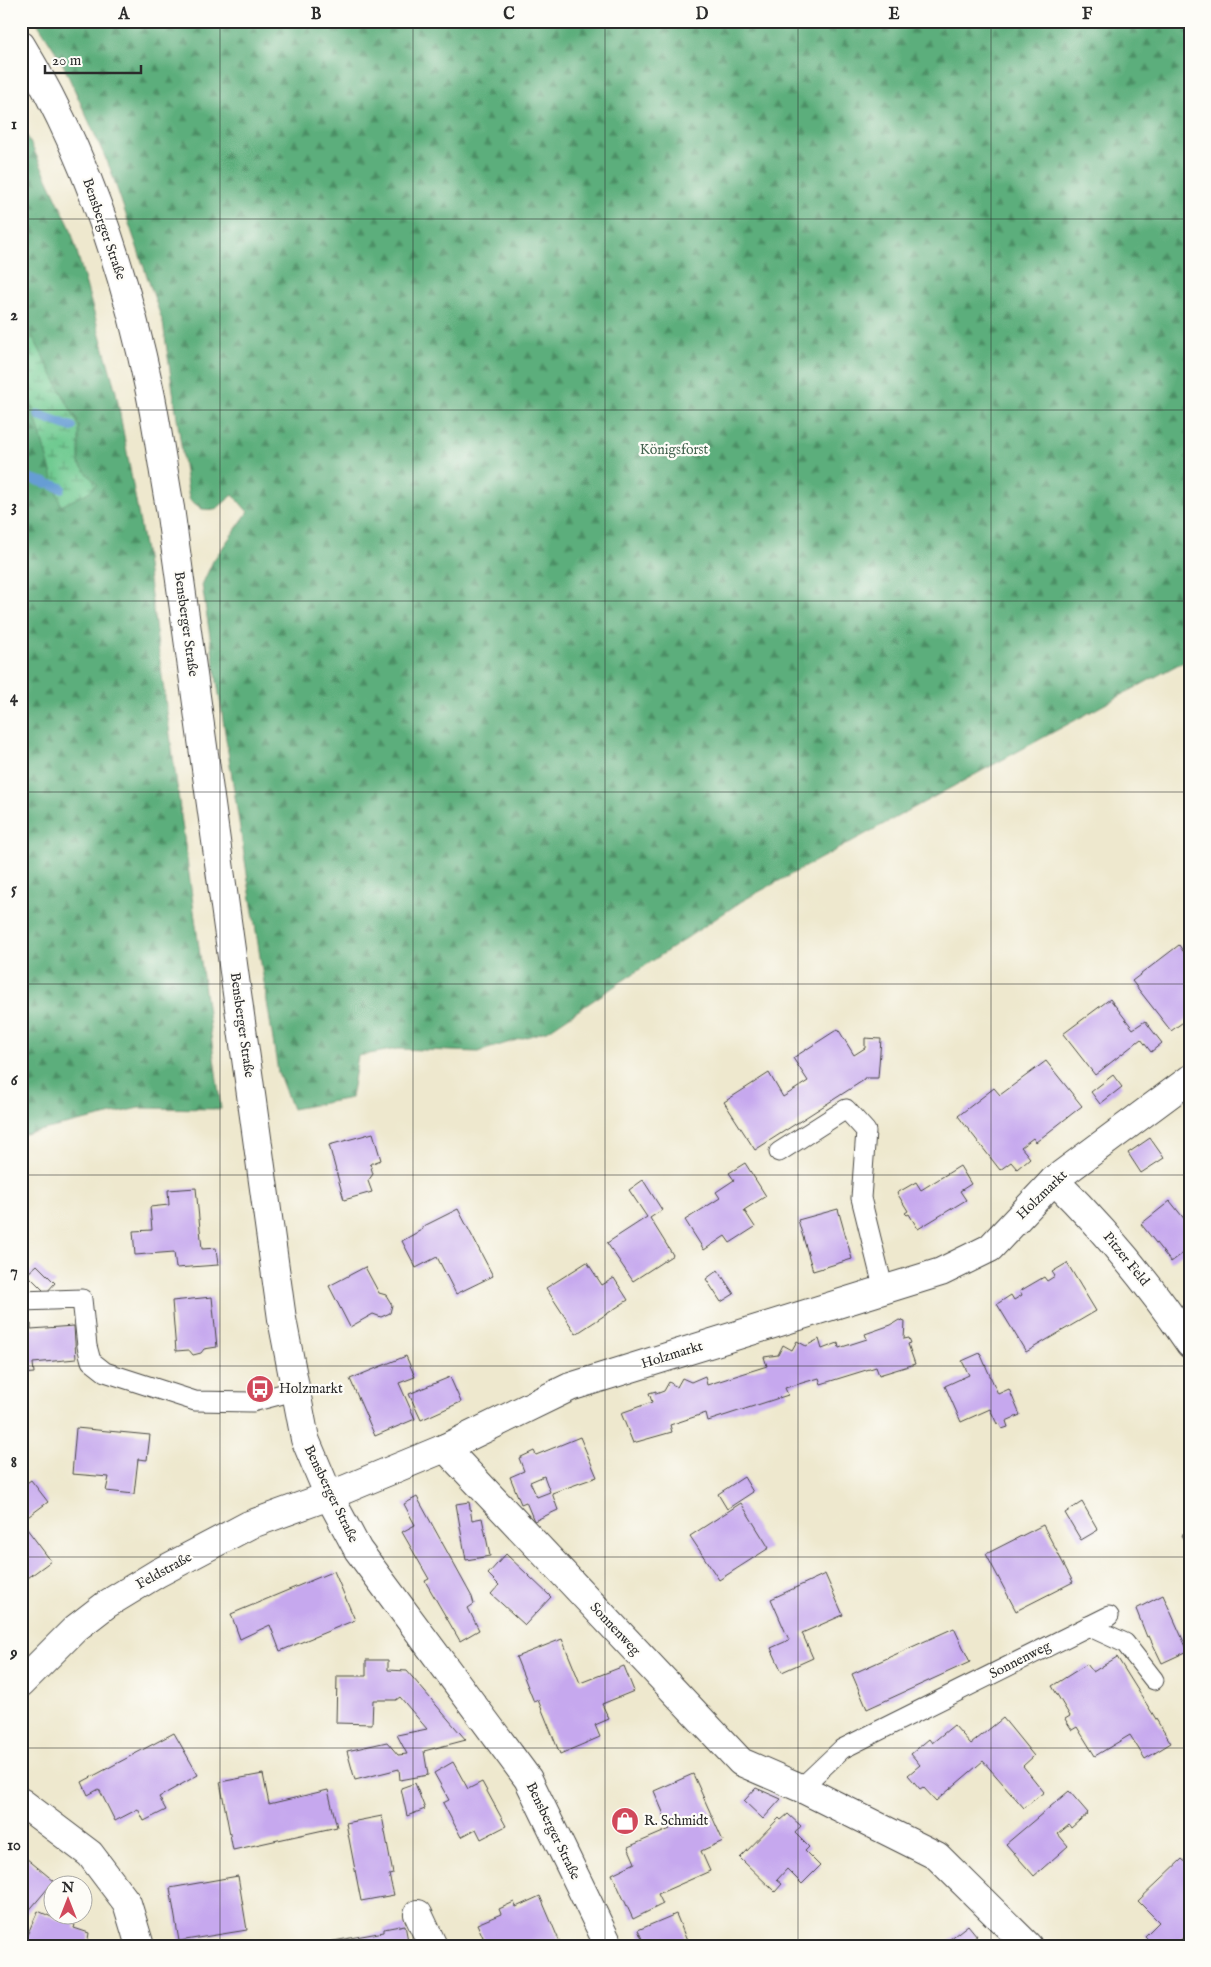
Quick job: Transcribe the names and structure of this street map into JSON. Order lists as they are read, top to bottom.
{
  "streets": {
    "main road": [
      "Bensberger Straße",
      "Holzmarkt",
      "Pitzer Feld",
      "Feldstraße",
      "Sonnenweg"
    ]
  },
  "crossings": [
    ["Bensberger Straße", "Holzmarkt"],
    ["Bensberger Straße", "Feldstraße"],
    ["Holzmarkt", "Pitzer Feld"],
    ["Holzmarkt", "Feldstraße"],
    ["Holzmarkt", "Sonnenweg"]
  ],
  "parks": ["Königsforst"],
  "places": {
    "bus stop": ["Holzmarkt"],
    "shop": ["R. Schmidt"]
  },
  "scale_bar": "20 m",
  "north": "top",
  "grid": {
    "columns": [
      "A",
      "B",
      "C",
      "D",
      "E",
      "F"
    ],
    "rows": [
      "1",
      "2",
      "3",
      "4",
      "5",
      "6",
      "7",
      "8",
      "9",
      "10"
    ]
  }
}
